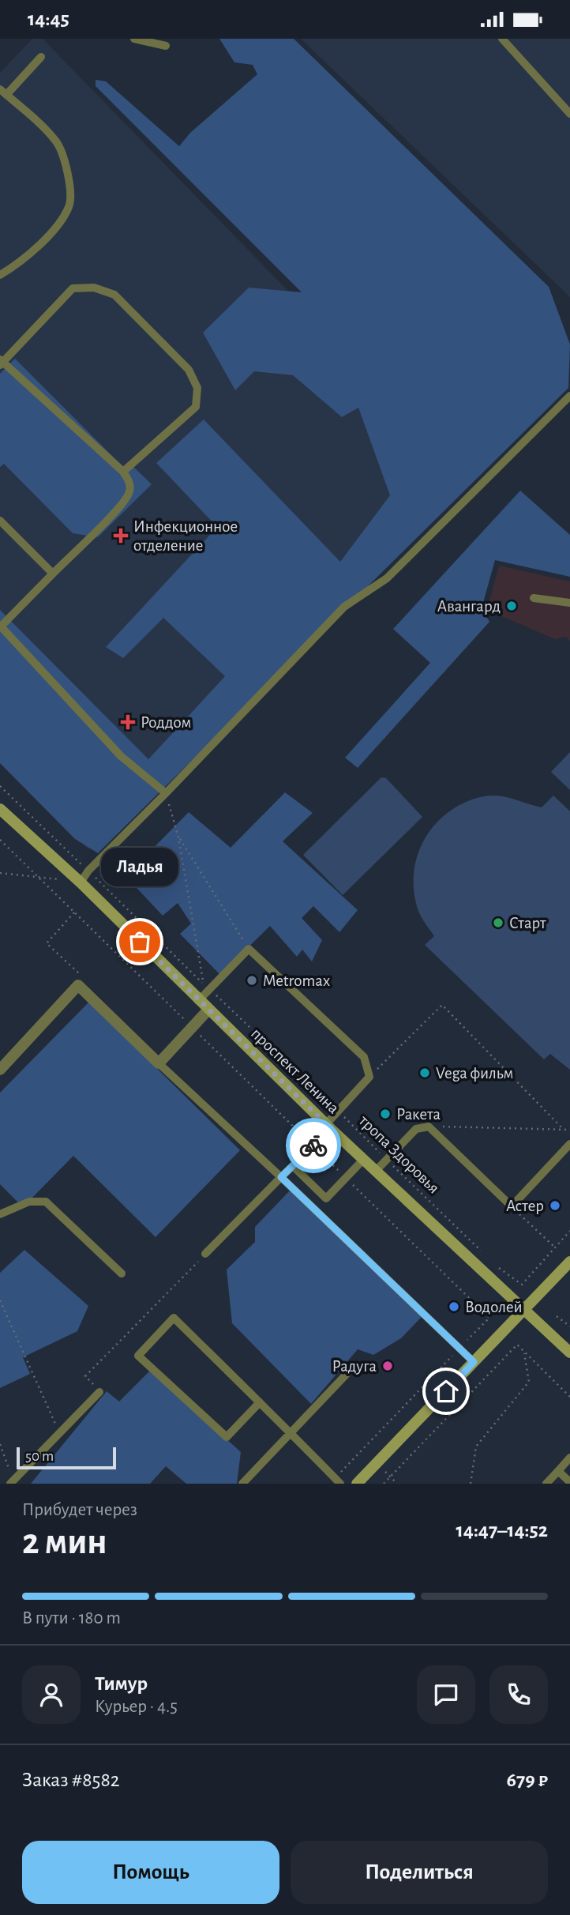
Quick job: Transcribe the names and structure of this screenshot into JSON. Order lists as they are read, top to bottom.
{
  "streets": {
    "street": ["проспект Ленина"],
    "path": ["тропа Здоровья"]
  },
  "places": {
    "health": ["Инфекционное отделение", "Роддом"],
    "other": [
      "Авангард",
      "Старт",
      "Ладья",
      "Metromax",
      "Vega фильм",
      "Ракета",
      "Астер",
      "Водолей",
      "Радуга"
    ]
  },
  "scale_bar": "50 m",
  "page": {
    "status": "14:45",
    "bubble": "Ладья",
    "scale": "50 m",
    "heading": ["2 мин", "Прибудет через", "14:47–14:52"],
    "panel": [
      "Тимур",
      "Курьер · 4.5",
      "Заказ #8582",
      "679 ₽"
    ],
    "bar": "В пути · 180 m",
    "buttons": ["Помощь", "Поделиться"]
  }
}
